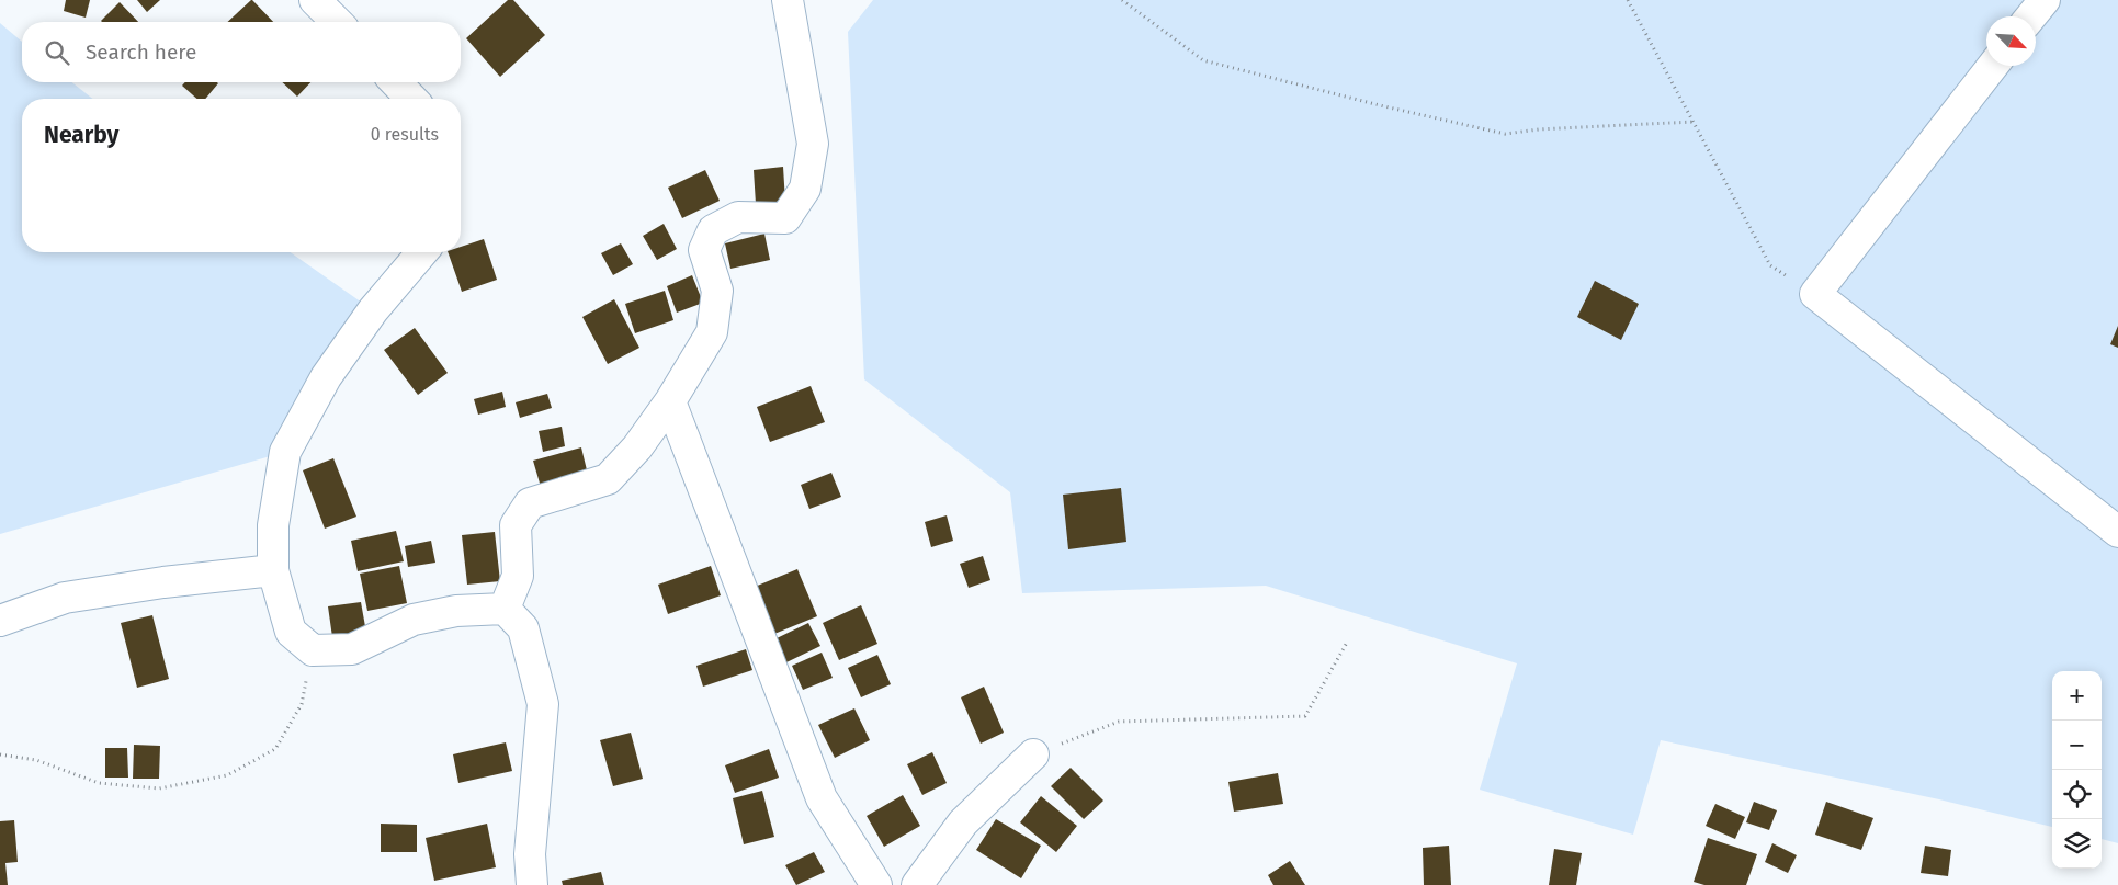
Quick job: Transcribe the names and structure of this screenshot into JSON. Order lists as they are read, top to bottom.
{
  "north": "bottom right",
  "page": {
    "search": "Search here",
    "heading": ["Nearby", "0 results"],
    "map_buttons": ["+", "−"]
  }
}
